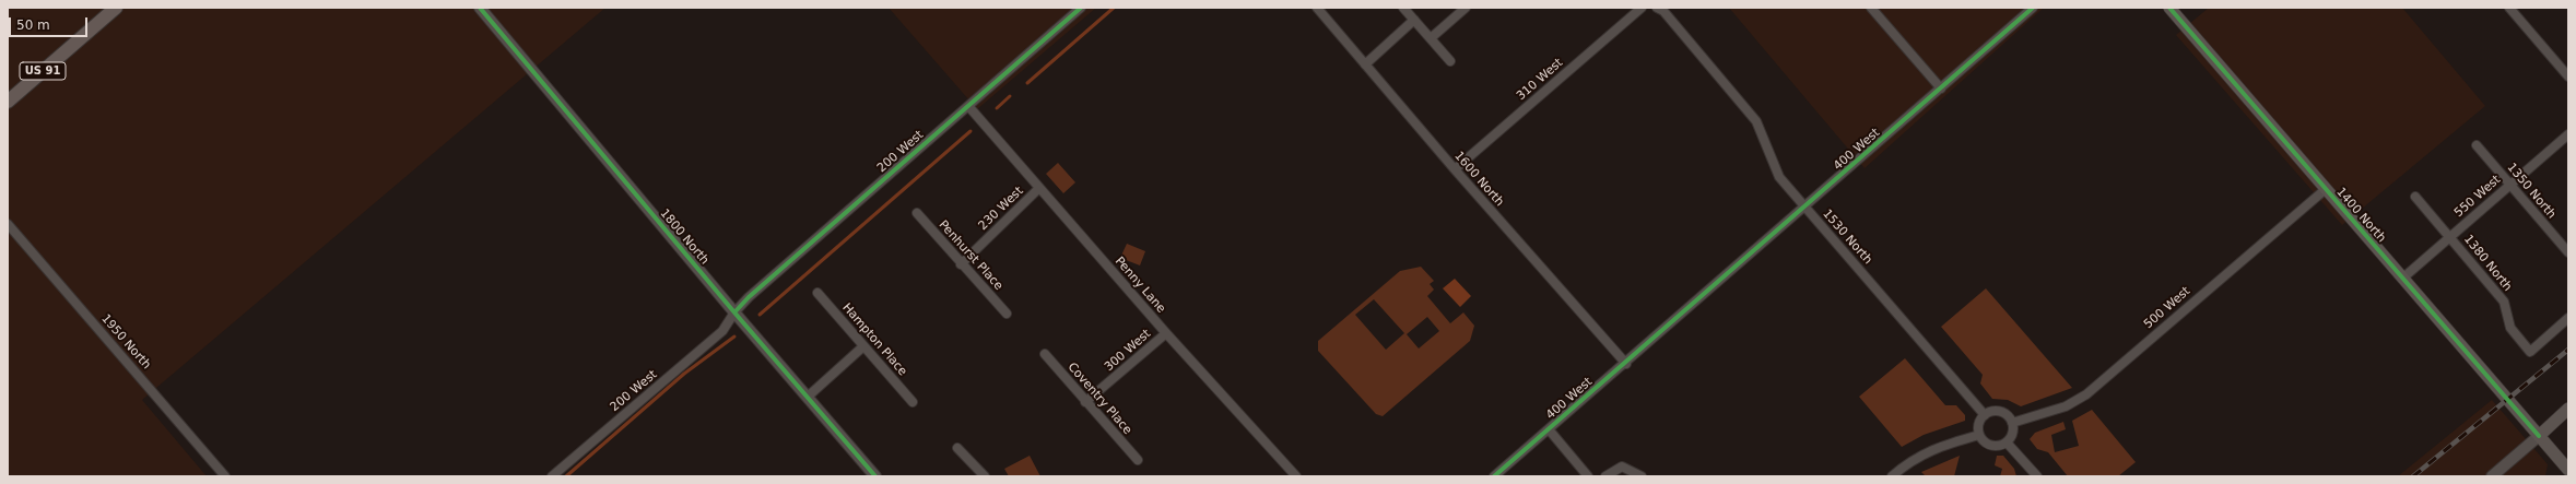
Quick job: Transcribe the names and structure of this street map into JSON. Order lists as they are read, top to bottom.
{
  "streets": {
    "main road": ["US 91", "1400 North"],
    "street": [
      "310 West",
      "400 West",
      "200 West",
      "1600 North",
      "1350 North",
      "550 West",
      "230 West",
      "1800 North",
      "1530 North",
      "Penhurst Place",
      "1380 North",
      "Penny Lane",
      "500 West",
      "Hampton Place",
      "1950 North",
      "300 West",
      "Coventry Place"
    ]
  },
  "crossings": [
    ["310 West", "1600 North"],
    ["400 West", "1600 North"],
    ["400 West", "1530 North"],
    ["200 West", "1800 North"],
    ["200 West", "Penny Lane"],
    ["1350 North", "550 West"],
    ["550 West", "1400 North"],
    ["550 West", "1380 North"],
    ["230 West", "Penhurst Place"],
    ["230 West", "Penny Lane"],
    ["1400 North", "500 West"],
    ["1530 North", "500 West"],
    ["Penny Lane", "300 West"],
    ["300 West", "Coventry Place"]
  ],
  "scale_bar": "50 m"
}
